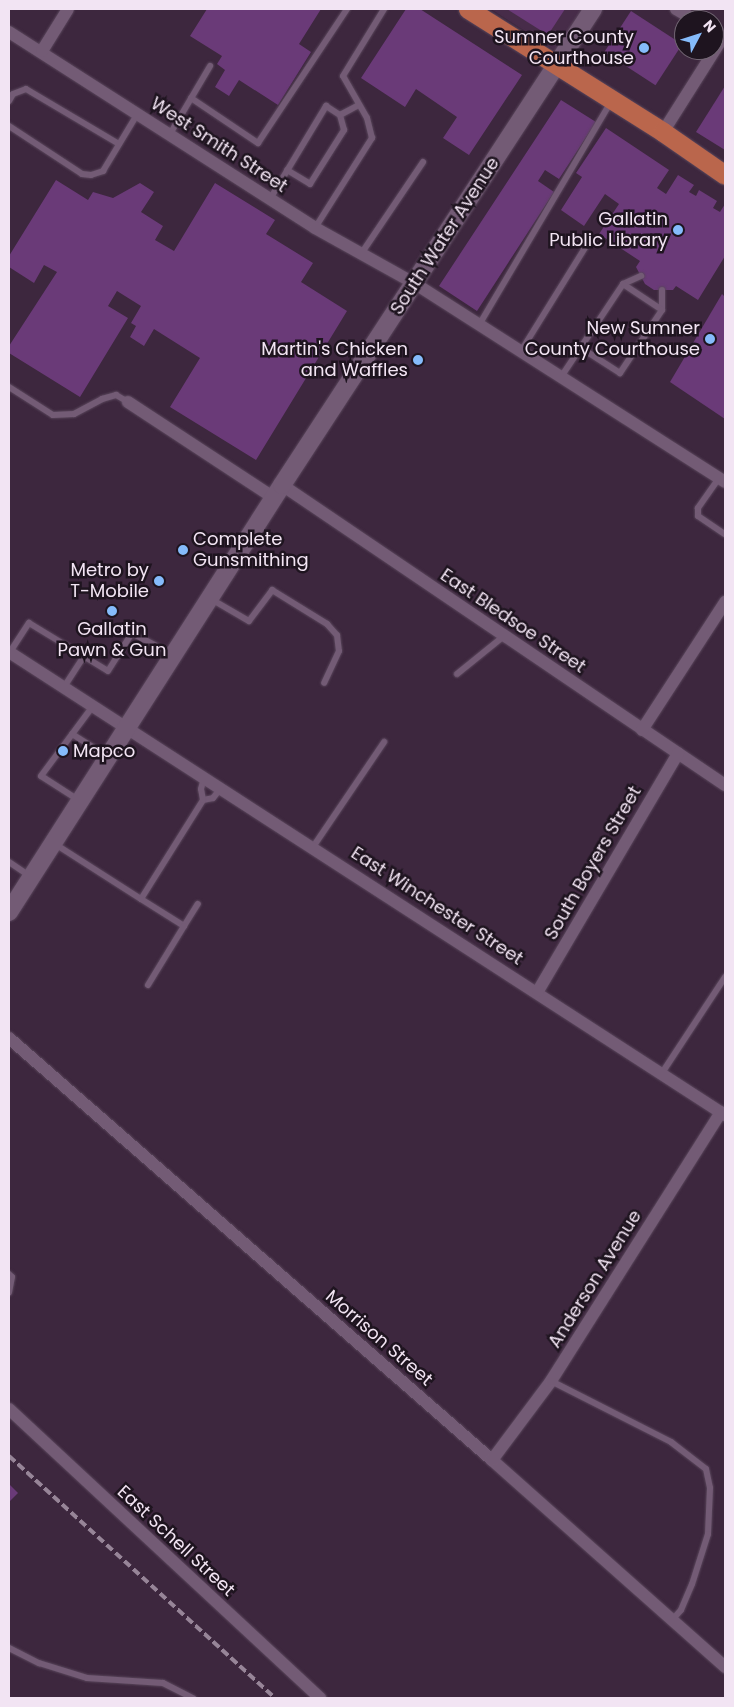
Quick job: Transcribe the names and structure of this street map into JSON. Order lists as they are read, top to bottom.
{
  "streets": {
    "main road": ["South Water Avenue"],
    "street": [
      "West Smith Street",
      "East Bledsoe Street",
      "South Boyers Street",
      "East Winchester Street",
      "Anderson Avenue",
      "Morrison Street",
      "East Schell Street"
    ]
  },
  "crossings": [
    ["West Smith Street", "South Water Avenue"],
    ["South Water Avenue", "East Bledsoe Street"],
    ["South Water Avenue", "East Winchester Street"],
    ["East Bledsoe Street", "South Boyers Street"],
    ["South Boyers Street", "East Winchester Street"],
    ["East Winchester Street", "Anderson Avenue"],
    ["Anderson Avenue", "Morrison Street"]
  ],
  "places": [
    "Sumner County Courthouse",
    "Gallatin Public Library",
    "New Sumner County Courthouse",
    "Martin's Chicken and Waffles",
    "Complete Gunsmithing",
    "Metro by T-Mobile",
    "Gallatin Pawn & Gun",
    "Mapco"
  ],
  "north": "top right"
}
